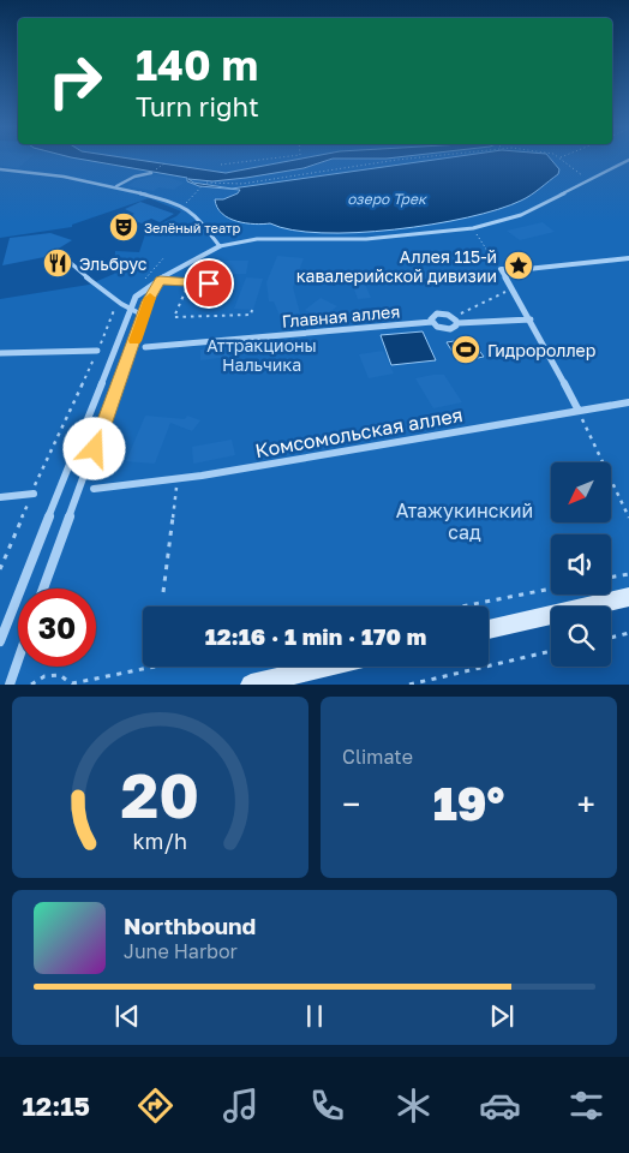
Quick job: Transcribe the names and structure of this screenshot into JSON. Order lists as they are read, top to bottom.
{
  "streets": {
    "street": ["Главная аллея", "Комсомольская аллея"]
  },
  "water": ["озеро Трек"],
  "parks": ["Аттракционы Нальчика", "Атажукинский сад"],
  "places": {
    "theatre": ["Зелёный театр"],
    "restaurant": ["Эльбрус"],
    "place": ["Аллея 115-й кавалерийской дивизии"],
    "sports": ["Гидророллер"]
  },
  "north": "bottom left",
  "page": {
    "turn": ["140 m", "Turn right"],
    "limit": "30",
    "trip": "12:16 · 1 min · 170 m",
    "tile": "Climate",
    "heat": ["−", "19°", "+"],
    "song": ["Northbound", "June Harbor"],
    "tabs": "12:15",
    "gauge": ["20", "km/h"]
  }
}
